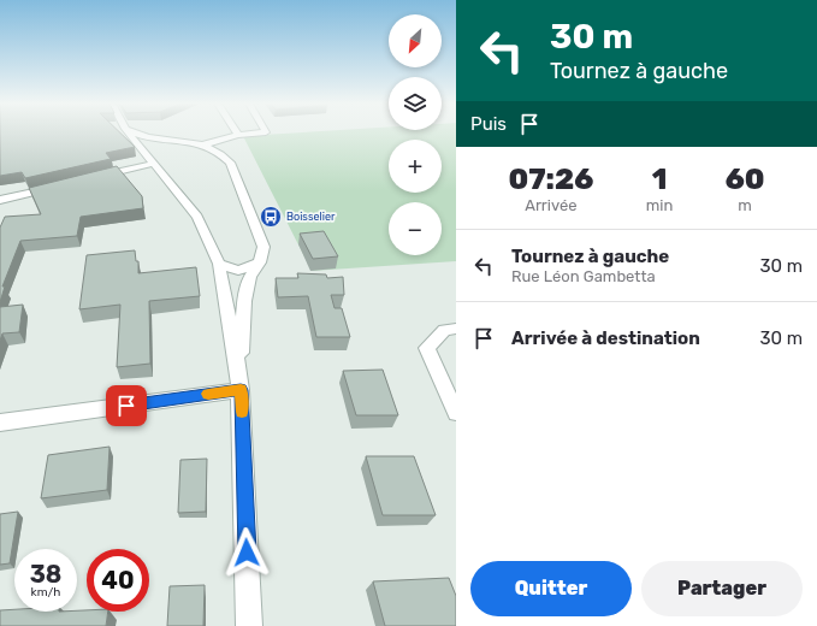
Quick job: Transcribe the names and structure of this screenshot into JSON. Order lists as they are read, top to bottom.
{
  "places": {
    "bus stop": ["Boisselier"]
  },
  "north": "bottom left",
  "page": {
    "turn": ["30 m", "Tournez à gauche"],
    "map_buttons": ["+", "−"],
    "then": "Puis",
    "eta": [
      "07:26",
      "Arrivée",
      "1",
      "min",
      "60",
      "m"
    ],
    "list": [
      {
        "name": "Tournez à gauche",
        "note": "Rue Léon Gambetta",
        "value": "30 m"
      },
      {
        "name": "Arrivée à destination",
        "value": "30 m"
      }
    ],
    "speed": "38 km/h",
    "limit": "40",
    "buttons": ["Quitter", "Partager"]
  }
}
